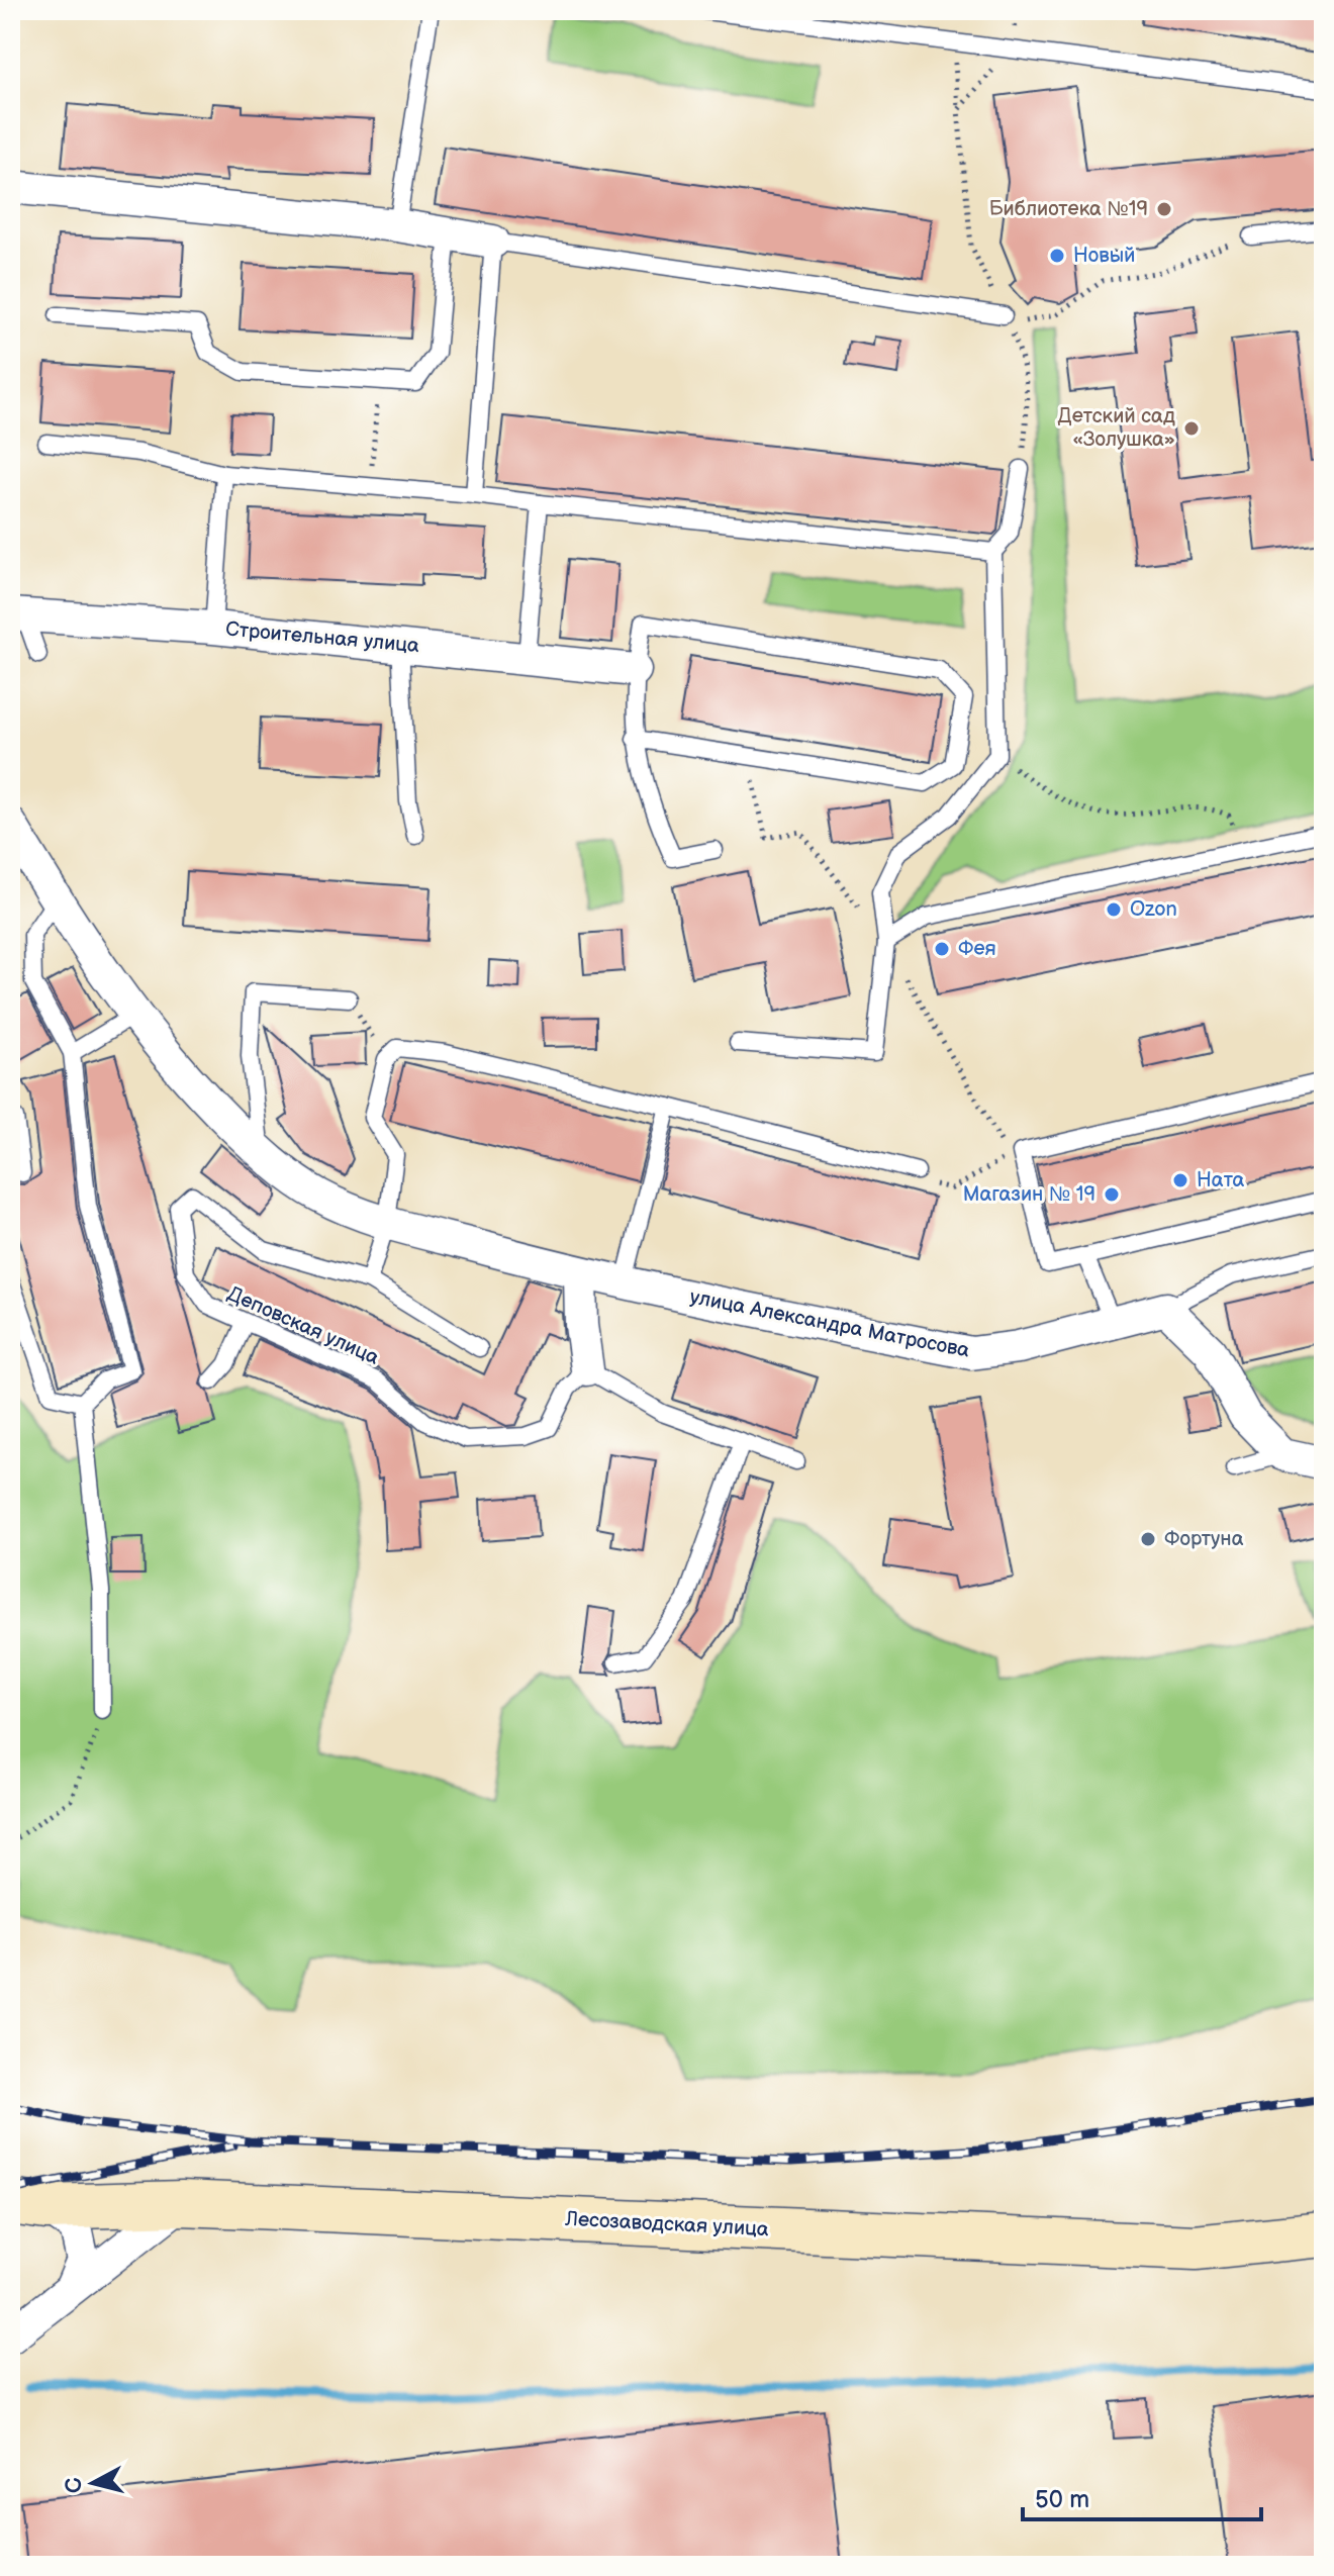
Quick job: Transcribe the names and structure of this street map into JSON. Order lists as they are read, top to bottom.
{
  "streets": {
    "main road": ["Лесозаводская улица"],
    "street": ["Строительная улица", "улица Александра Матросова"],
    "lane": ["Деповская улица"]
  },
  "places": [
    "Библиотека №19",
    "Новый",
    "Детский сад «Золушка»",
    "Ozon",
    "Фея",
    "Ната",
    "Магазин № 19",
    "Фортуна"
  ],
  "scale_bar": "50 m",
  "north": "left"
}
